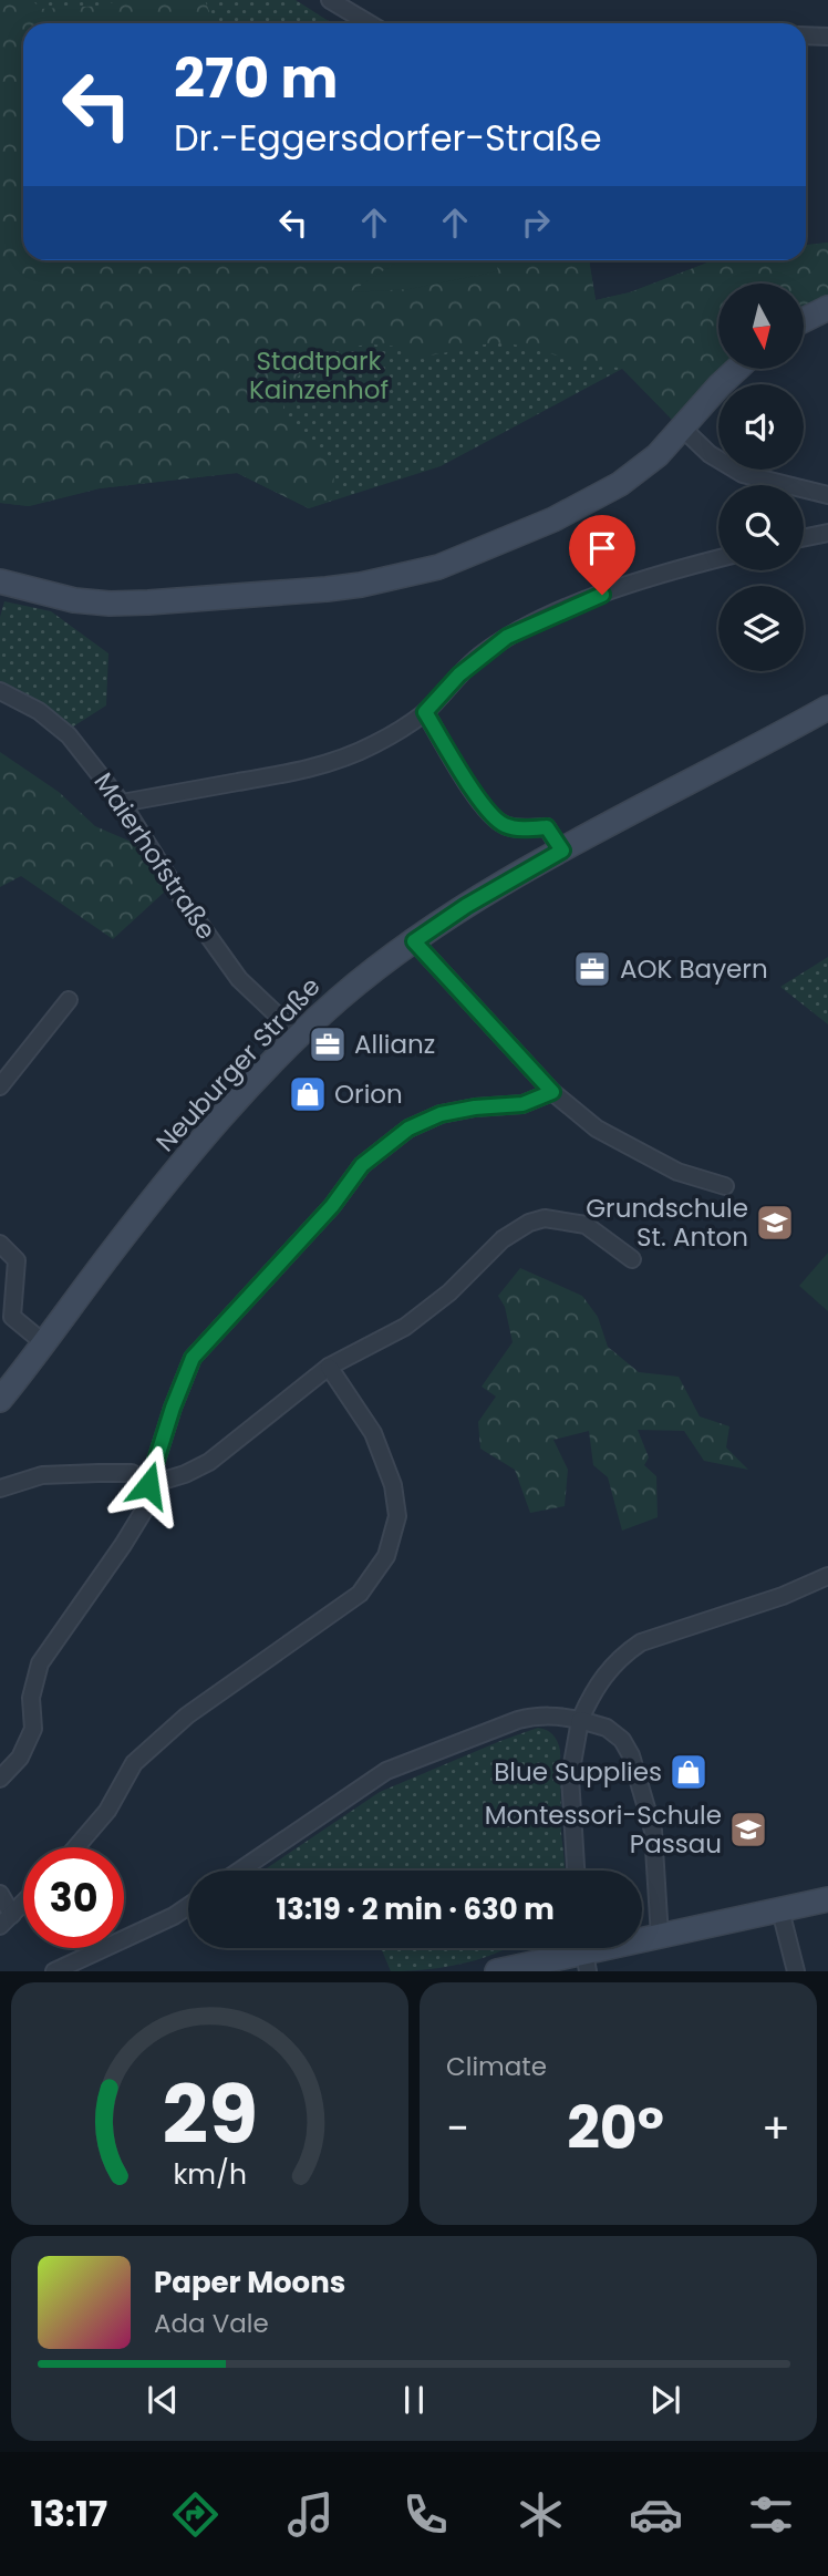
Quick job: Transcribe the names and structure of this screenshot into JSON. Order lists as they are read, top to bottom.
{
  "streets": {
    "street": ["Maierhofstraße", "Neuburger Straße"]
  },
  "crossings": [
    ["Maierhofstraße", "Neuburger Straße"]
  ],
  "parks": ["Stadtpark Kainzenhof"],
  "places": {
    "office": ["AOK Bayern", "Allianz"],
    "shop": ["Orion", "Blue Supplies"],
    "school or university": ["Grundschule St. Anton", "Montessori-Schule Passau"]
  },
  "north": "bottom",
  "page": {
    "turn": ["270 m", "Dr.-Eggersdorfer-Straße"],
    "limit": "30",
    "trip": "13:19 · 2 min · 630 m",
    "tile": "Climate",
    "heat": ["−", "20°", "+"],
    "song": ["Paper Moons", "Ada Vale"],
    "tabs": "13:17",
    "gauge": ["29", "km/h"]
  }
}
